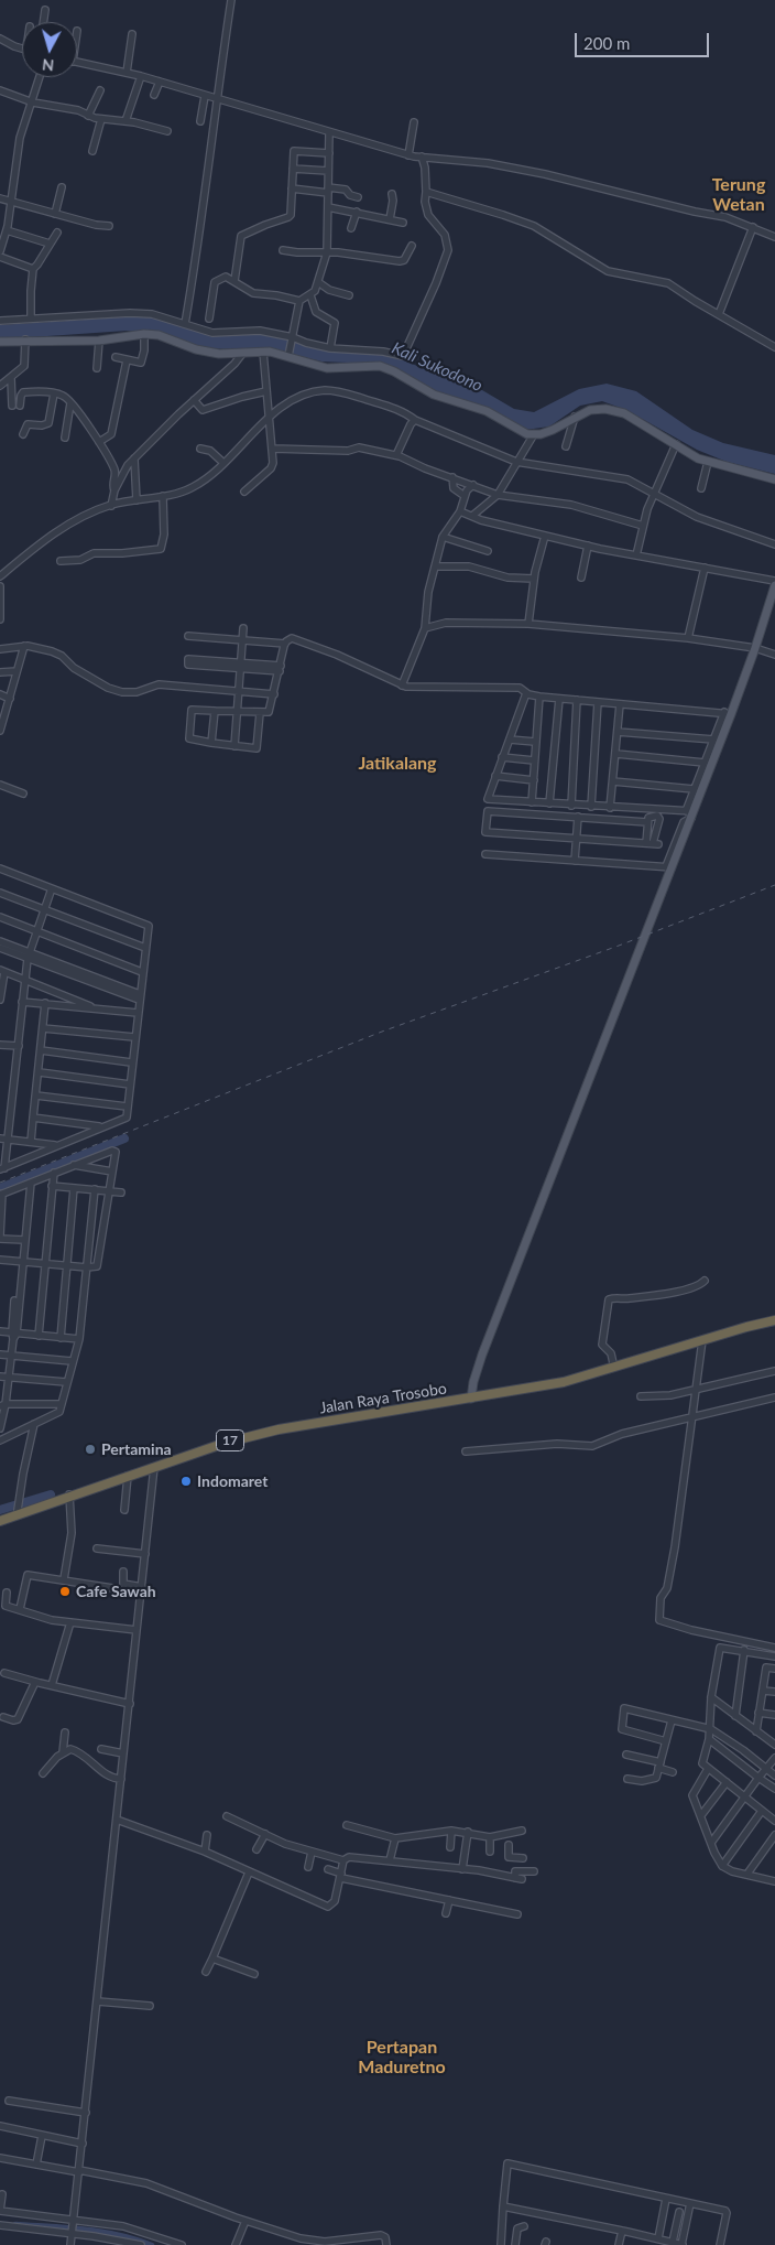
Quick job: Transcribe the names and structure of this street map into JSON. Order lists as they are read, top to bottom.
{
  "streets": {
    "highway": ["Jalan Raya Trosobo", "17"]
  },
  "districts": ["Terung Wetan", "Jatikalang", "Pertapan Maduretno"],
  "water": ["Kali Sukodono"],
  "places": ["Pertamina", "Indomaret", "Cafe Sawah"],
  "scale_bar": "200 m",
  "north": "bottom"
}
